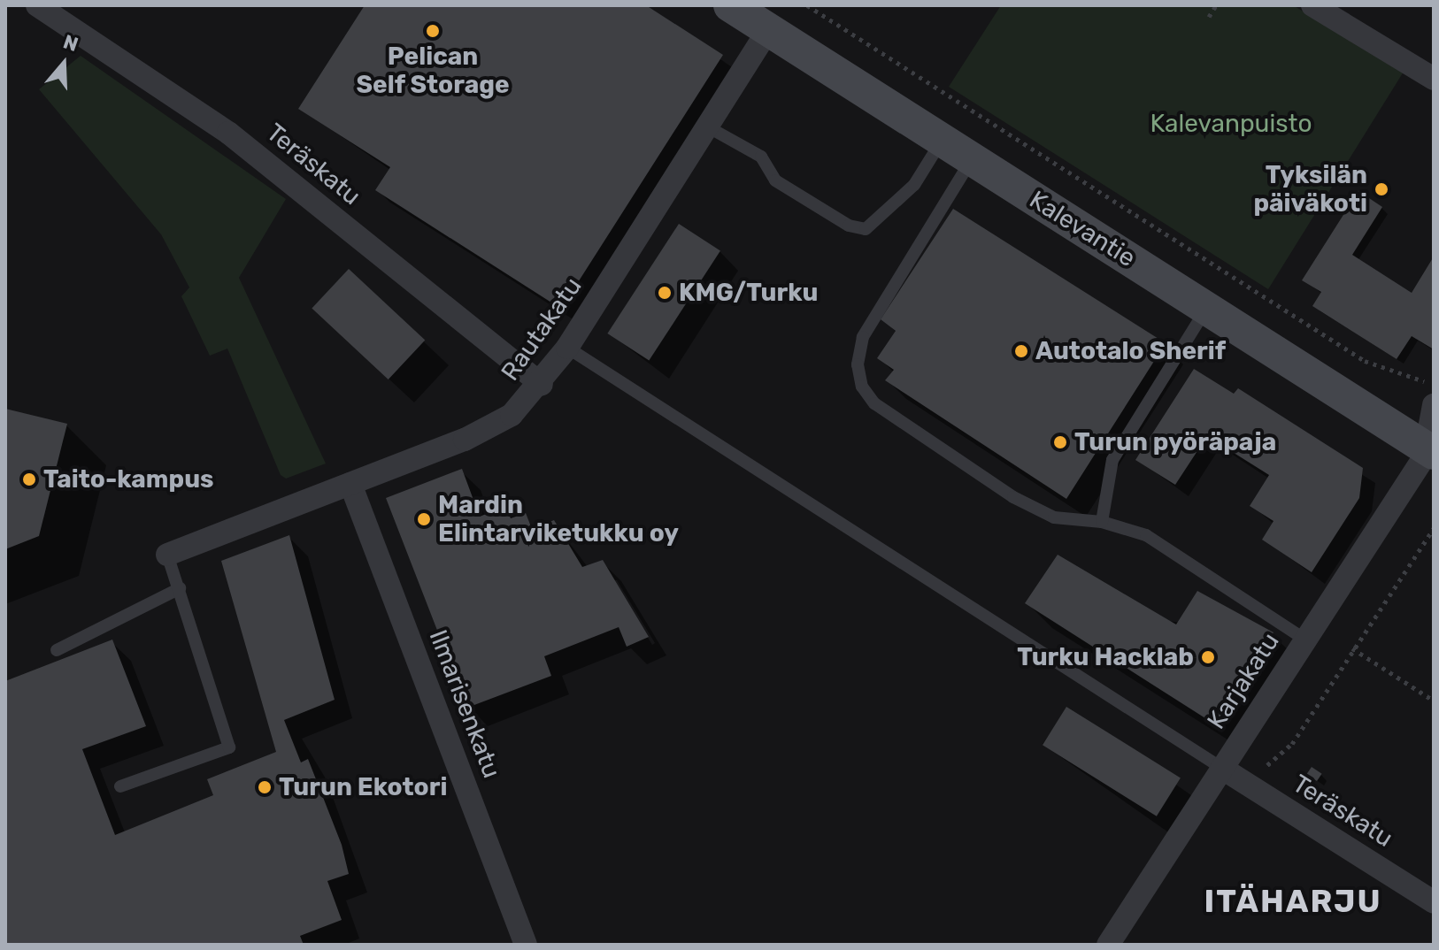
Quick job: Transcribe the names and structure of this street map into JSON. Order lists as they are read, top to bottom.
{
  "streets": {
    "main road": ["Kalevantie"],
    "street": [
      "Teräskatu",
      "Rautakatu",
      "Karjakatu",
      "Ilmarisenkatu"
    ]
  },
  "crossings": [
    ["Teräskatu", "Rautakatu"],
    ["Teräskatu", "Karjakatu"],
    ["Kalevantie", "Rautakatu"],
    ["Kalevantie", "Karjakatu"],
    ["Rautakatu", "Ilmarisenkatu"]
  ],
  "districts": ["ITÄHARJU"],
  "parks": ["Kalevanpuisto"],
  "places": [
    "Pelican Self Storage",
    "Tyksilän päiväkoti",
    "KMG/Turku",
    "Autotalo Sherif",
    "Turun pyöräpaja",
    "Taito-kampus",
    "Mardin Elintarviketukku oy",
    "Turku Hacklab",
    "Turun Ekotori"
  ],
  "north": "top"
}
